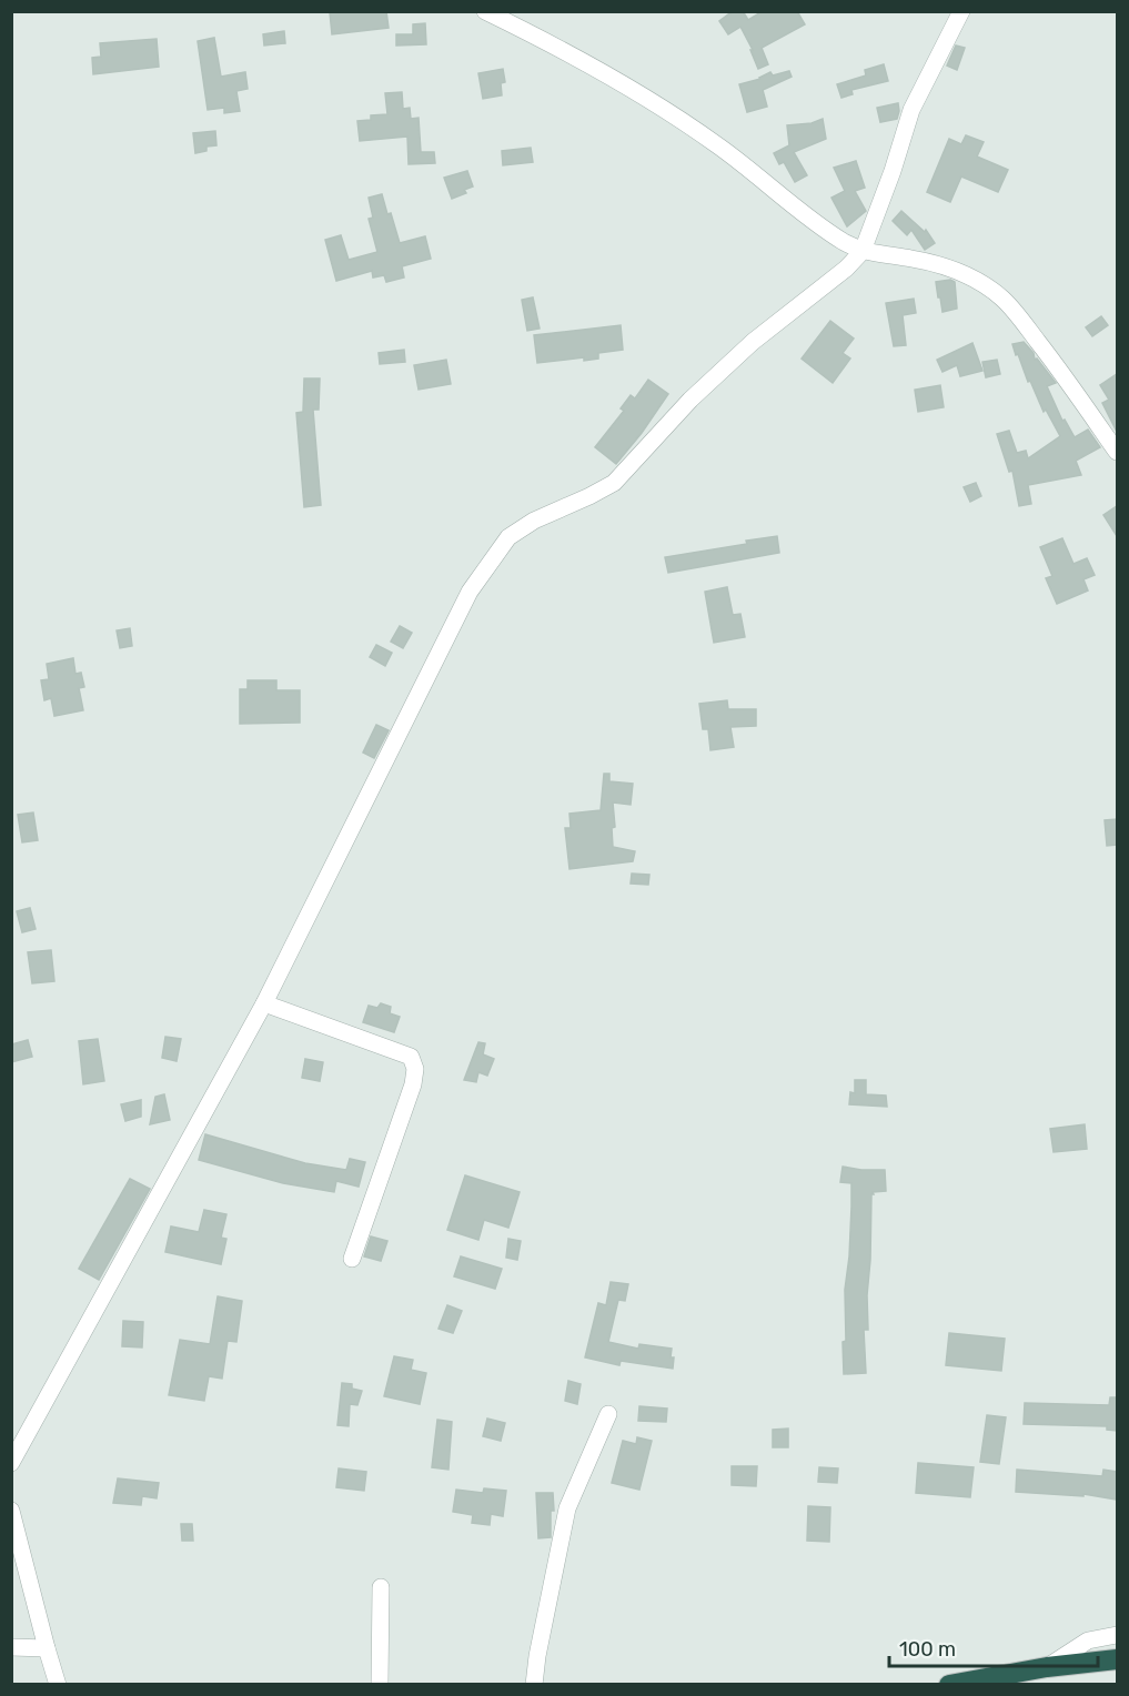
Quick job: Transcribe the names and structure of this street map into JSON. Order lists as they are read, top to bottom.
{
  "scale_bar": "100 m"
}
